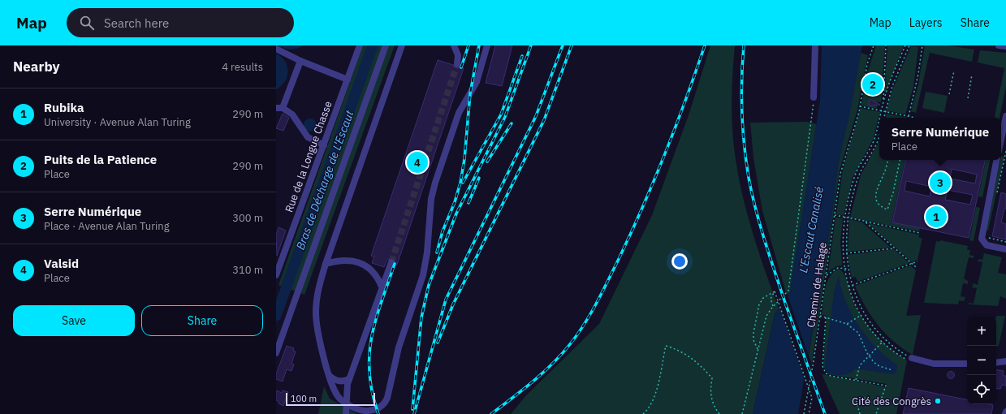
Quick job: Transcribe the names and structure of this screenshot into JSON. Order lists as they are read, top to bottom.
{
  "streets": {
    "street": ["Rue de la Longue Chasse"],
    "path": ["Chemin de Halage"]
  },
  "water": ["Bras de Décharge de L'Escaut", "L'Escaut Canalisé"],
  "places": ["Cité des Congrès"],
  "scale_bar": "100 m",
  "page": {
    "header": "Map",
    "search": "Search here",
    "nav": ["Map", "Layers", "Share"],
    "heading": ["Nearby", "4 results"],
    "pins": [
      "2",
      "4",
      "3",
      "1"
    ],
    "list": [
      {
        "mark": "1",
        "name": "Rubika",
        "note": "University · Avenue Alan Turing",
        "value": "290 m"
      },
      {
        "mark": "2",
        "name": "Puits de la Patience",
        "note": "Place",
        "value": "290 m"
      },
      {
        "mark": "3",
        "name": "Serre Numérique",
        "note": "Place · Avenue Alan Turing",
        "value": "300 m"
      },
      {
        "mark": "4",
        "name": "Valsid",
        "note": "Place",
        "value": "310 m"
      }
    ],
    "popup": ["Serre Numérique", "Place"],
    "buttons": ["Save", "Share"],
    "map_buttons": ["+", "−"],
    "scale": "100 m"
  }
}
